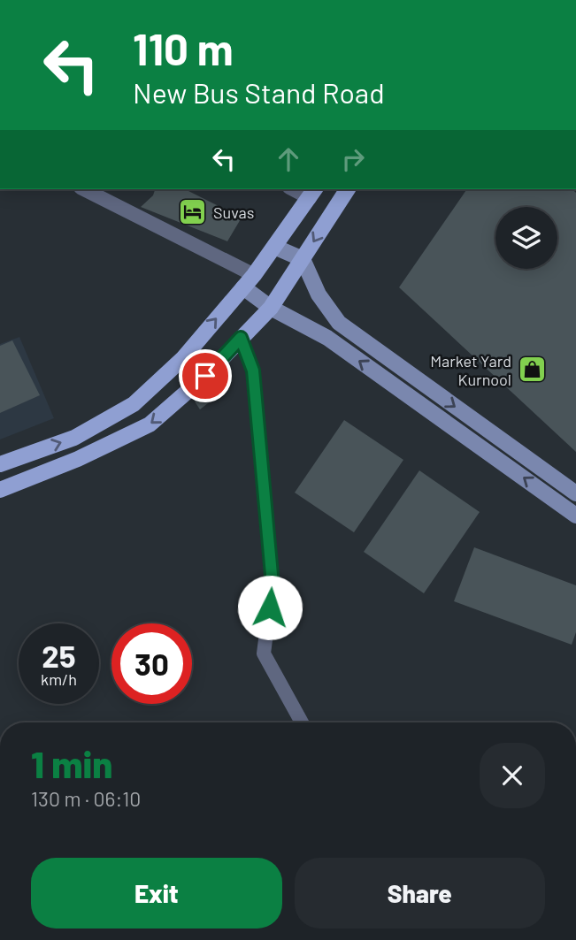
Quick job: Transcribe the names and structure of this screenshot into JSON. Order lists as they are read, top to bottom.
{
  "places": {
    "hotel": ["Suvas"],
    "shop": ["Market Yard Kurnool"]
  },
  "page": {
    "turn": ["110 m", "New Bus Stand Road"],
    "speed": "25 km/h",
    "limit": "30",
    "heading": ["1 min", "130 m · 06:10"],
    "buttons": ["Exit", "Share"]
  }
}
